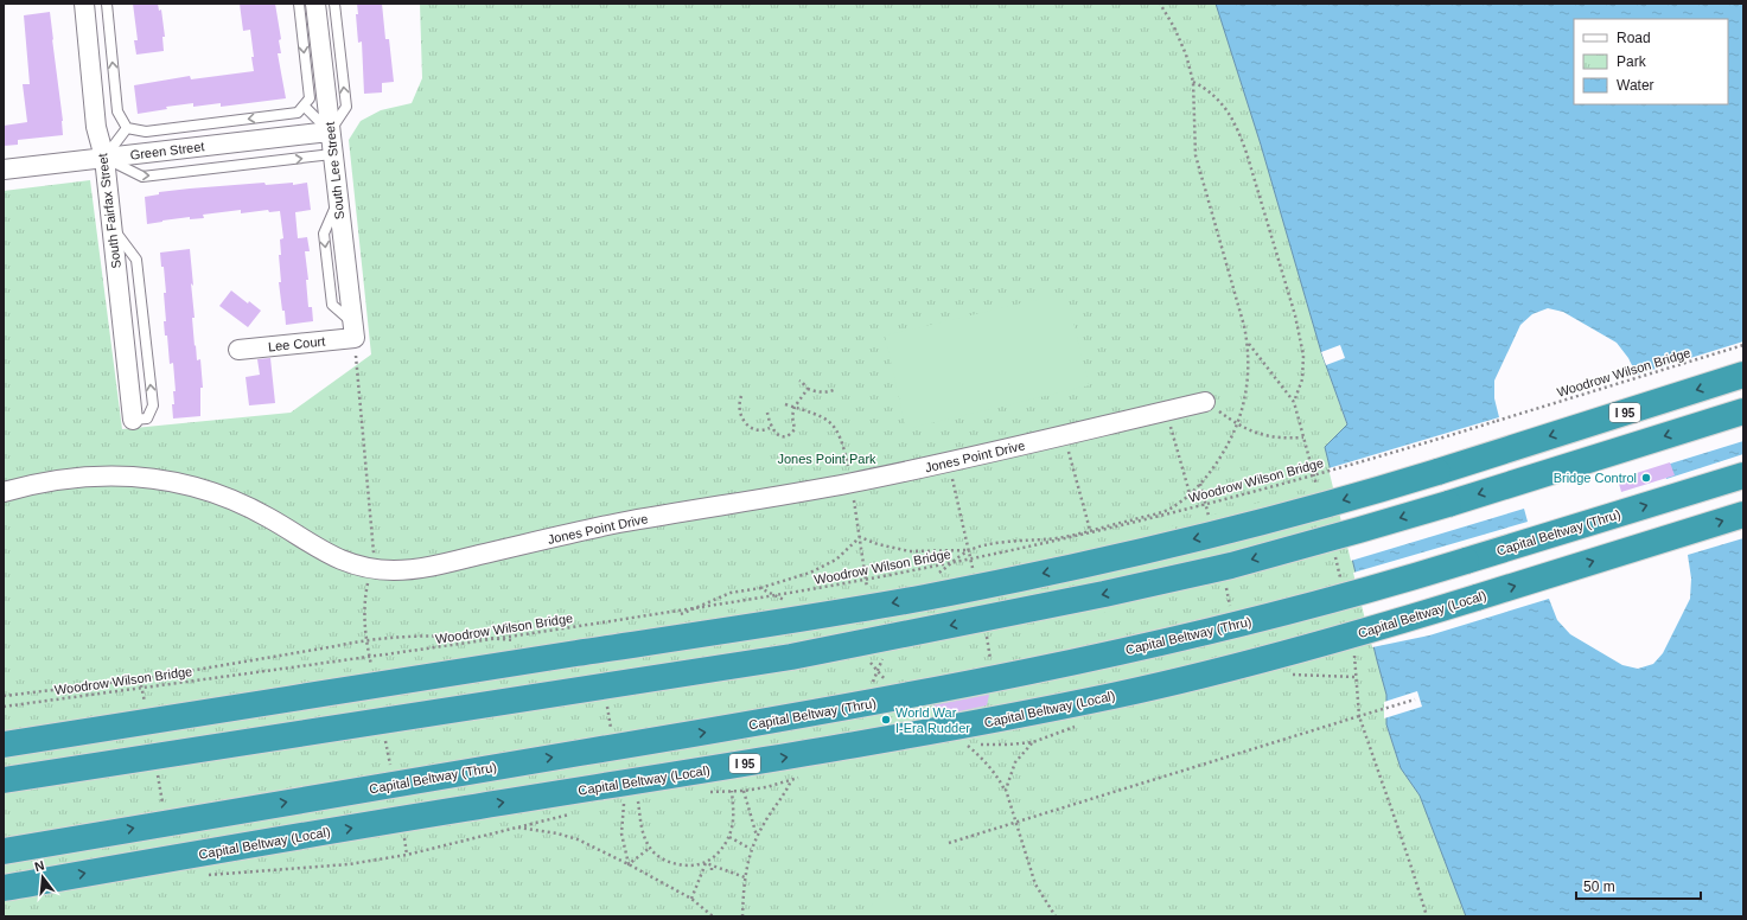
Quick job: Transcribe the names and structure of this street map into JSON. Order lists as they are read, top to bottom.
{
  "streets": {
    "highway": ["I 95", "Capital Beltway (Thru)", "Capital Beltway (Local)"],
    "street": [
      "Green Street",
      "South Lee Street",
      "South Fairfax Street",
      "Lee Court",
      "Jones Point Drive"
    ],
    "path": ["Woodrow Wilson Bridge"]
  },
  "crossings": [
    ["Green Street", "South Lee Street"],
    ["Green Street", "South Fairfax Street"],
    ["South Lee Street", "Lee Court"]
  ],
  "parks": ["Jones Point Park"],
  "places": ["Bridge Control", "World War I-Era Rudder"],
  "legend": ["Road", "Park", "Water"],
  "scale_bar": "50 m",
  "north": "top"
}
